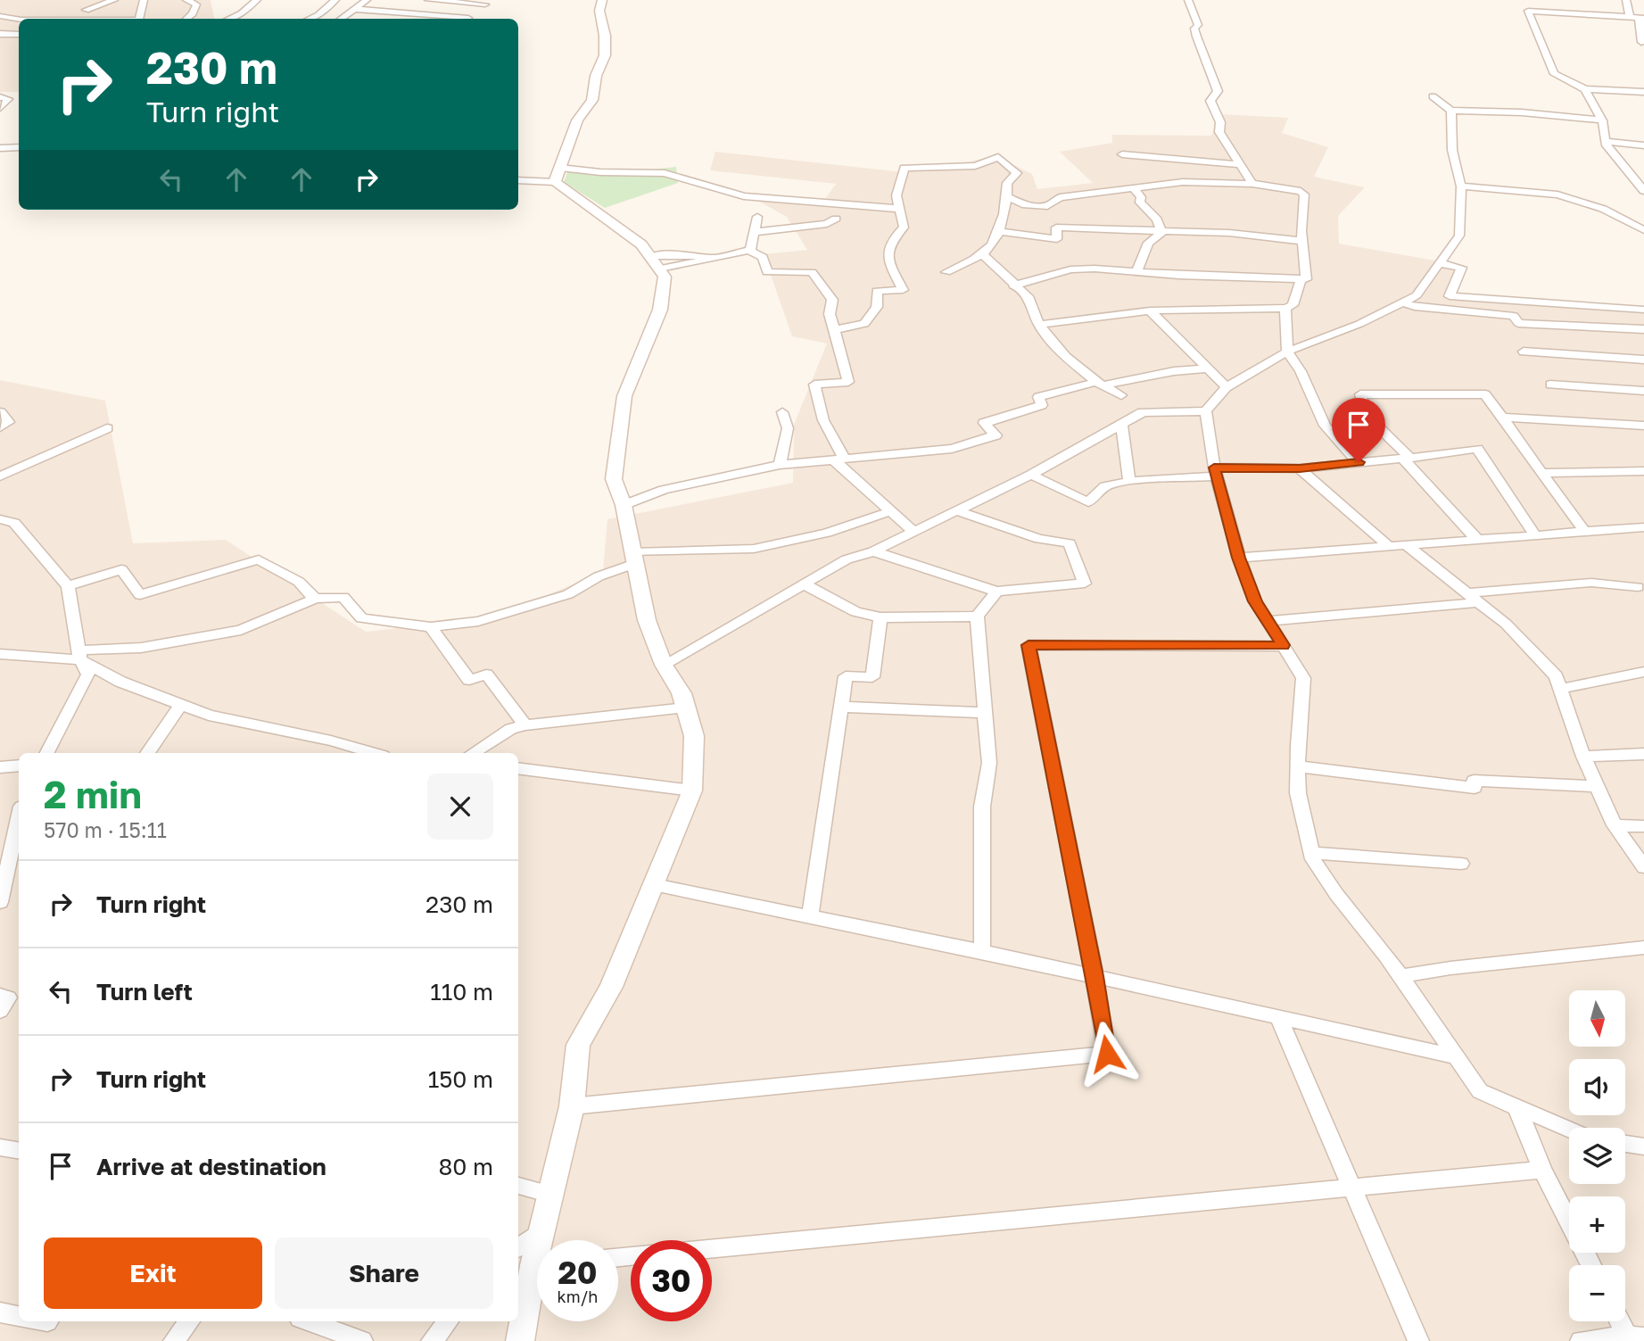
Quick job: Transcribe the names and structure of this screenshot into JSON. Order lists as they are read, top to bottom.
{
  "north": "bottom",
  "page": {
    "turn": ["230 m", "Turn right"],
    "heading": ["2 min", "570 m · 15:11"],
    "list": [
      {
        "name": "Turn right",
        "value": "230 m"
      },
      {
        "name": "Turn left",
        "value": "110 m"
      },
      {
        "name": "Turn right",
        "value": "150 m"
      },
      {
        "name": "Arrive at destination",
        "value": "80 m"
      }
    ],
    "map_buttons": ["+", "−"],
    "buttons": ["Exit", "Share"],
    "speed": "20 km/h",
    "limit": "30"
  }
}
